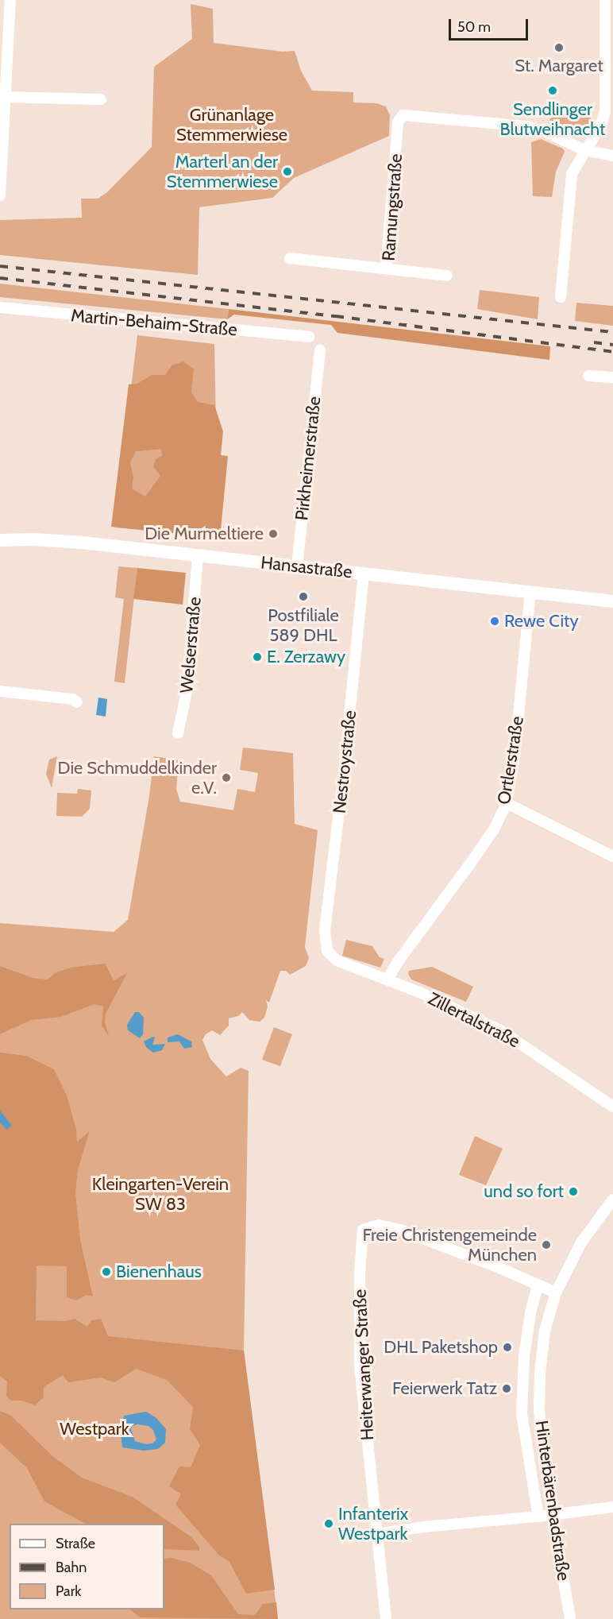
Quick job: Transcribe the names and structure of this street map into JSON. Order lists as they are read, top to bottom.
{
  "streets": {
    "street": [
      "Ramungstraße",
      "Martin-Behaim-Straße",
      "Pirkheimerstraße",
      "Hansastraße",
      "Welserstraße",
      "Ortlerstraße",
      "Nestroystraße",
      "Zillertalstraße",
      "Heiterwanger Straße",
      "Hinterbärenbadstraße"
    ]
  },
  "crossings": [
    ["Pirkheimerstraße", "Hansastraße"],
    ["Hansastraße", "Welserstraße"],
    ["Hansastraße", "Ortlerstraße"],
    ["Hansastraße", "Nestroystraße"],
    ["Ortlerstraße", "Zillertalstraße"],
    ["Nestroystraße", "Zillertalstraße"],
    ["Heiterwanger Straße", "Hinterbärenbadstraße"]
  ],
  "parks": ["Grünanlage Stemmerwiese", "Kleingarten-Verein SW 83", "Westpark"],
  "places": [
    "St. Margaret",
    "Sendlinger Blutweihnacht",
    "Marterl an der Stemmerwiese",
    "Die Murmeltiere",
    "Postfiliale 589 DHL",
    "Rewe City",
    "E. Zerzawy",
    "Die Schmuddelkinder e.V.",
    "und so fort",
    "Freie Christengemeinde München",
    "Bienenhaus",
    "DHL Paketshop",
    "Feierwerk Tatz",
    "Infanterix Westpark"
  ],
  "legend": ["Straße", "Bahn", "Park"],
  "scale_bar": "50 m"
}
